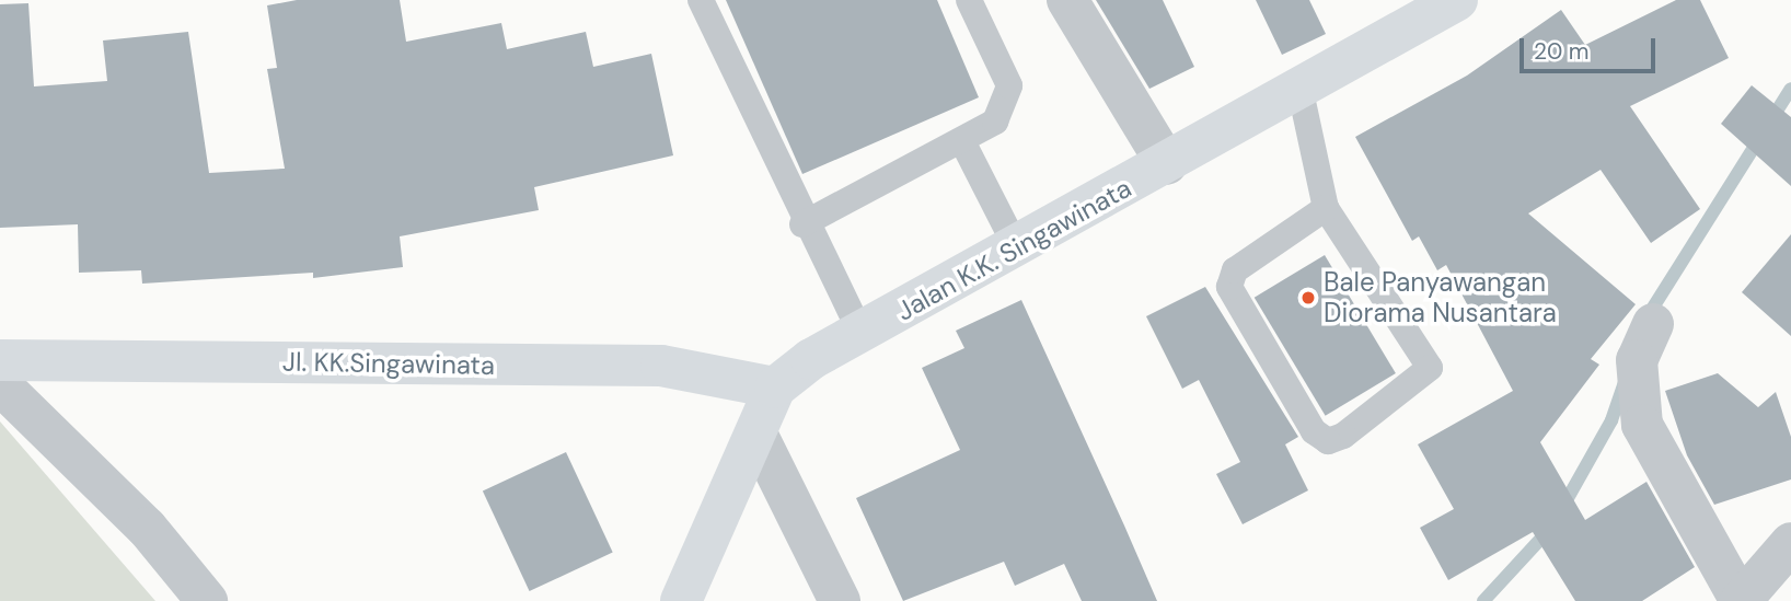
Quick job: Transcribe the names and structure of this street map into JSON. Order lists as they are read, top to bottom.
{
  "streets": {
    "street": ["Jalan K.K. Singawinata", "Jl. KK.Singawinata"]
  },
  "crossings": [
    ["Jalan K.K. Singawinata", "Jl. KK.Singawinata"]
  ],
  "places": ["Bale Panyawangan Diorama Nusantara"],
  "scale_bar": "20 m"
}
